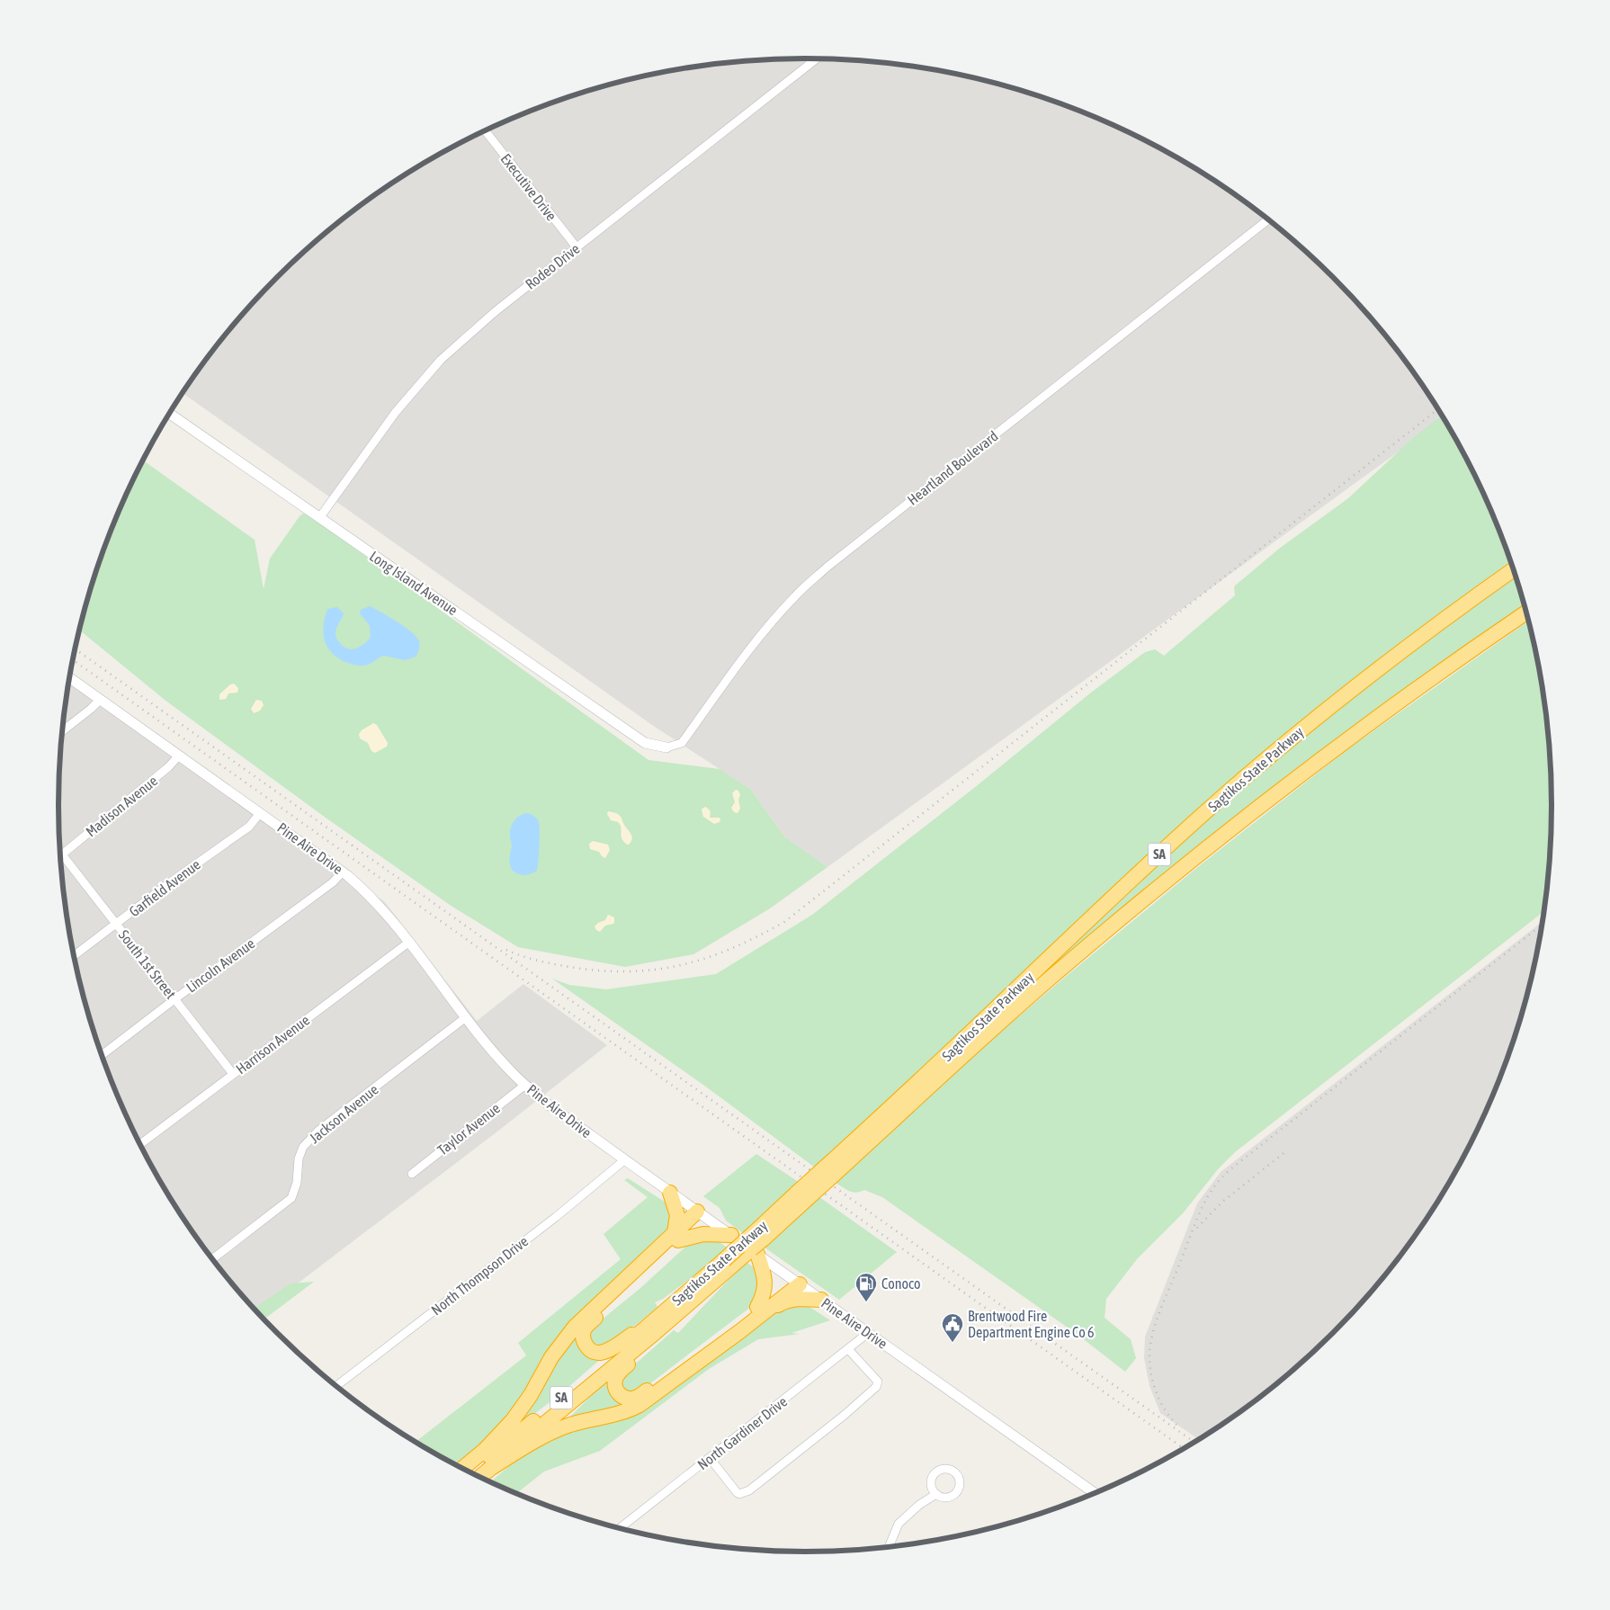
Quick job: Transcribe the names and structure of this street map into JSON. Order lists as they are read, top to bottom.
{
  "streets": {
    "highway": ["Sagtikos State Parkway", "SA"],
    "street": [
      "Executive Drive",
      "Rodeo Drive",
      "Heartland Boulevard",
      "Long Island Avenue",
      "Madison Avenue",
      "Pine Aire Drive",
      "Garfield Avenue",
      "South 1st Street",
      "Lincoln Avenue",
      "Harrison Avenue",
      "Jackson Avenue",
      "Taylor Avenue",
      "North Thompson Drive",
      "North Gardiner Drive"
    ]
  },
  "crossings": [
    ["Executive Drive", "Rodeo Drive"],
    ["Rodeo Drive", "Long Island Avenue"],
    ["Heartland Boulevard", "Long Island Avenue"],
    ["Madison Avenue", "Pine Aire Drive"],
    ["Madison Avenue", "South 1st Street"],
    ["Pine Aire Drive", "Garfield Avenue"],
    ["Pine Aire Drive", "Lincoln Avenue"],
    ["Pine Aire Drive", "Harrison Avenue"],
    ["Pine Aire Drive", "Jackson Avenue"],
    ["Pine Aire Drive", "Taylor Avenue"],
    ["Pine Aire Drive", "North Thompson Drive"],
    ["Pine Aire Drive", "North Gardiner Drive"],
    ["Garfield Avenue", "South 1st Street"],
    ["South 1st Street", "Lincoln Avenue"],
    ["South 1st Street", "Harrison Avenue"]
  ],
  "places": {
    "fuel station": ["Conoco"],
    "public building": ["Brentwood Fire Department Engine Co 6"]
  }
}
